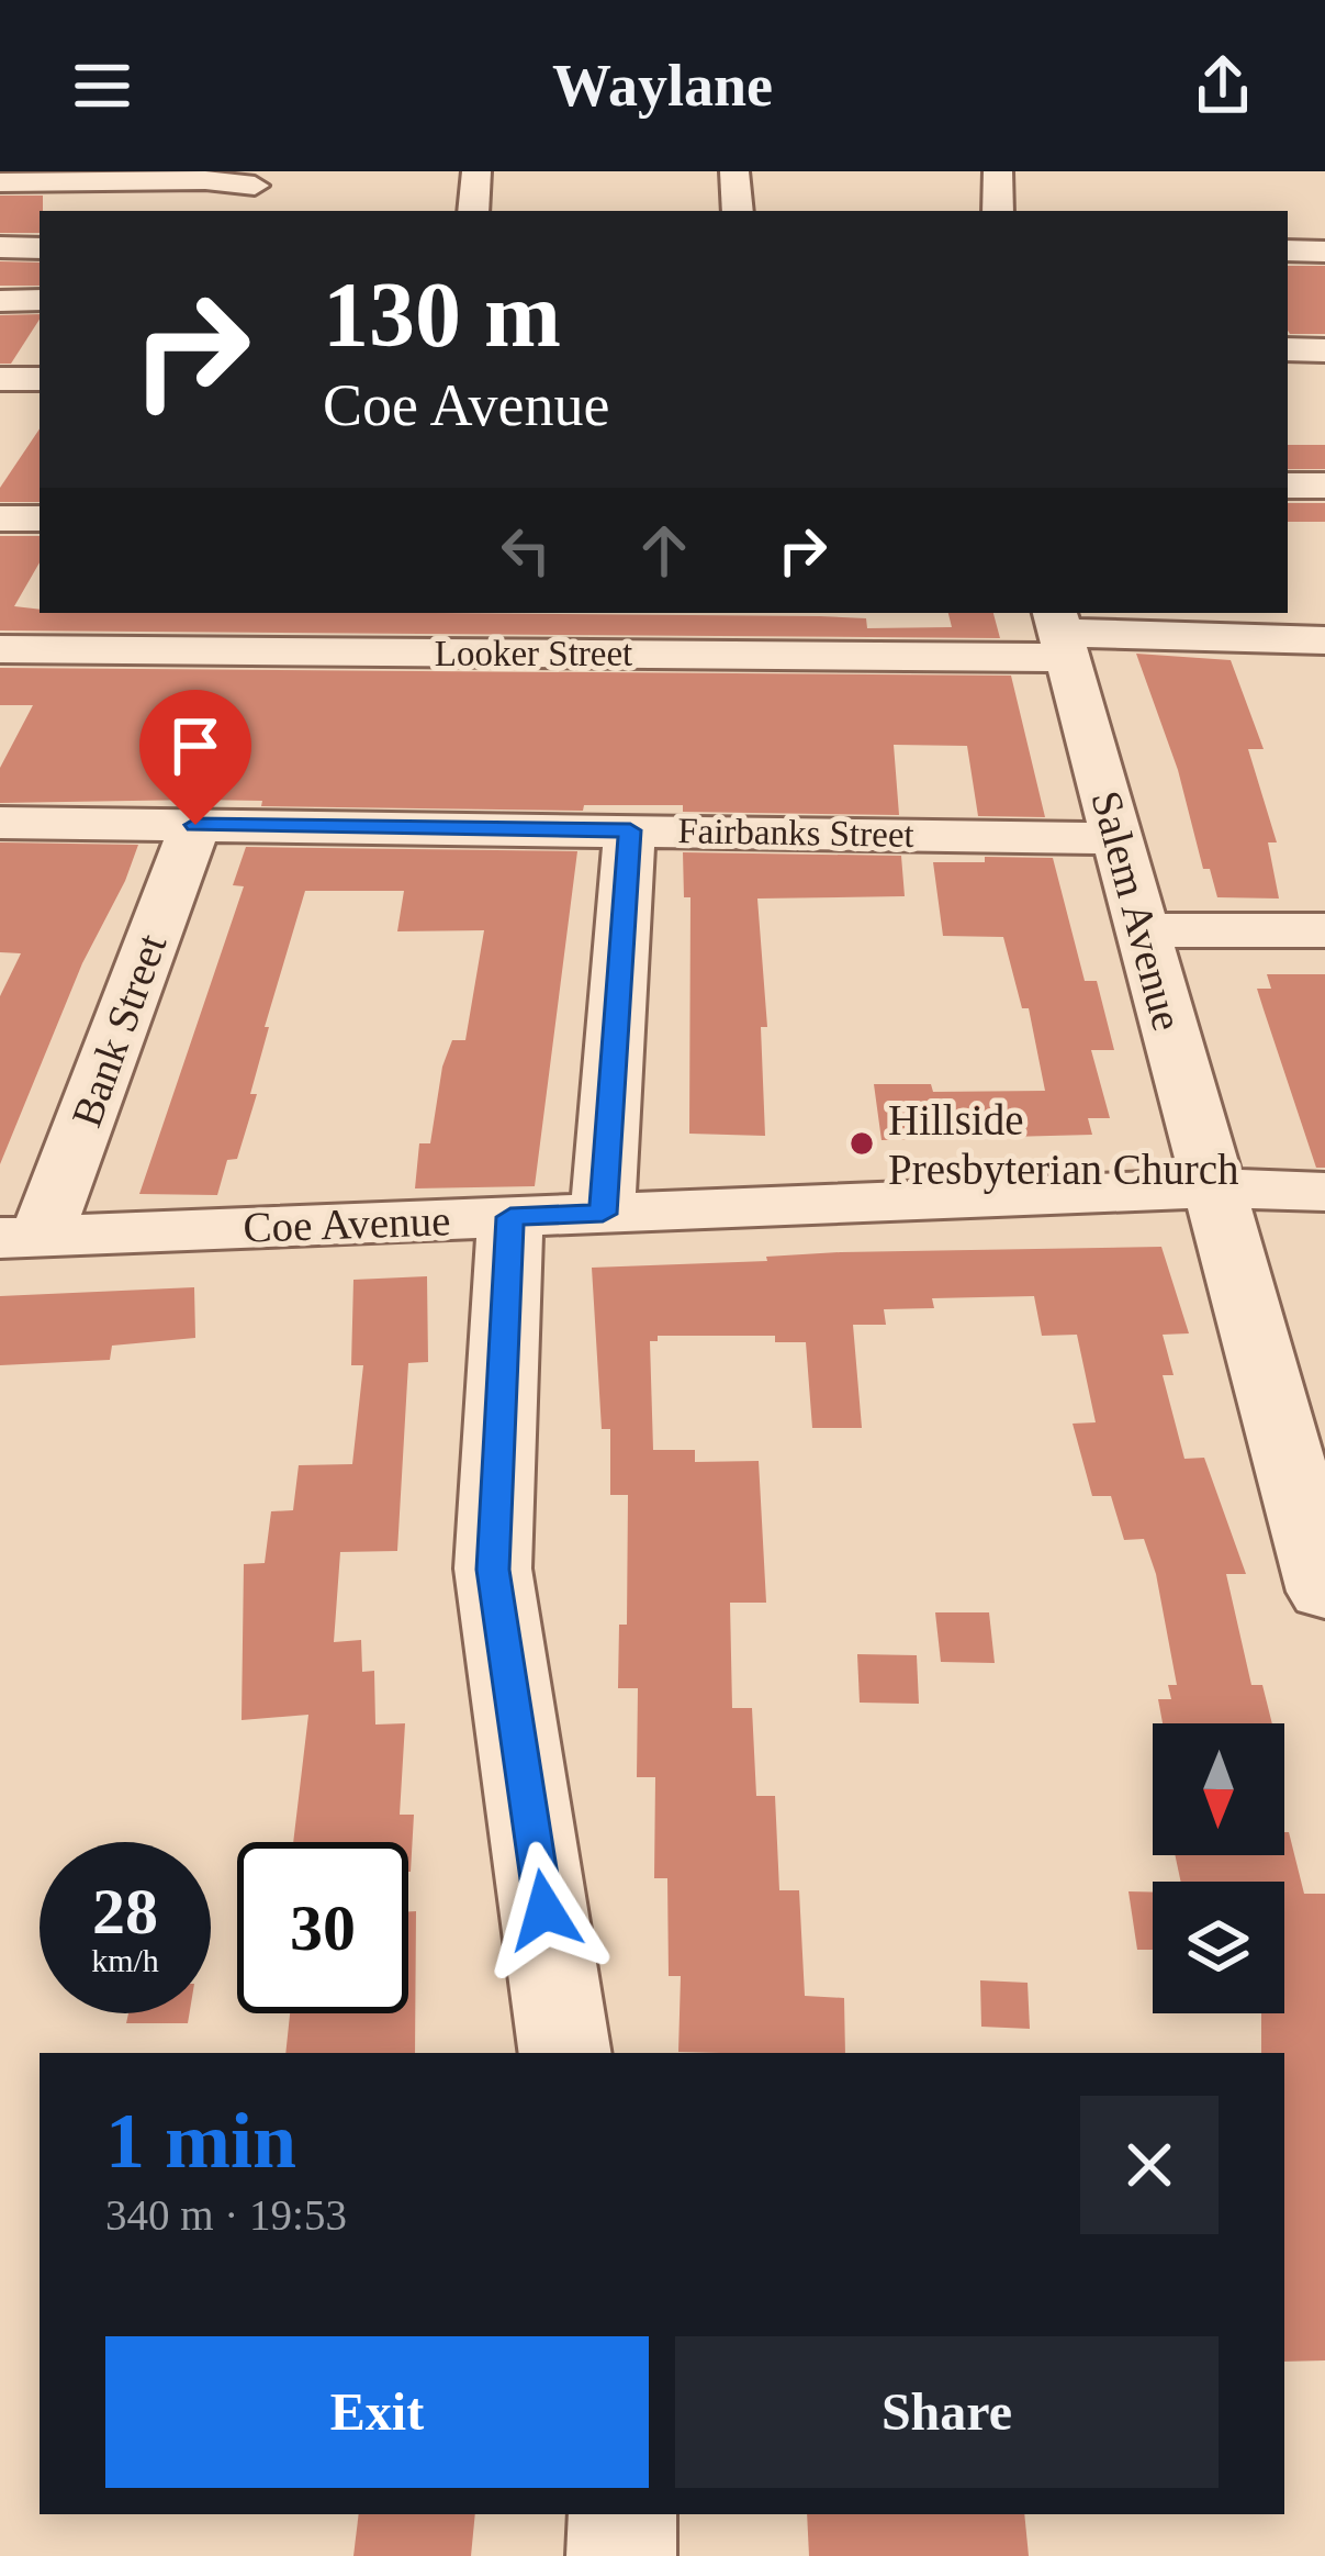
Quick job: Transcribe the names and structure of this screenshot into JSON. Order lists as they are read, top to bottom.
{
  "streets": {
    "street": [
      "Looker Street",
      "Fairbanks Street",
      "Salem Avenue",
      "Bank Street",
      "Coe Avenue"
    ]
  },
  "crossings": [
    ["Looker Street", "Salem Avenue"],
    ["Fairbanks Street", "Salem Avenue"],
    ["Fairbanks Street", "Bank Street"],
    ["Salem Avenue", "Coe Avenue"],
    ["Bank Street", "Coe Avenue"]
  ],
  "places": ["Hillside Presbyterian Church"],
  "north": "bottom",
  "page": {
    "header": "Waylane",
    "turn": ["130 m", "Coe Avenue"],
    "speed": "28 km/h",
    "limit": "30",
    "heading": ["1 min", "340 m · 19:53"],
    "buttons": ["Exit", "Share"]
  }
}
